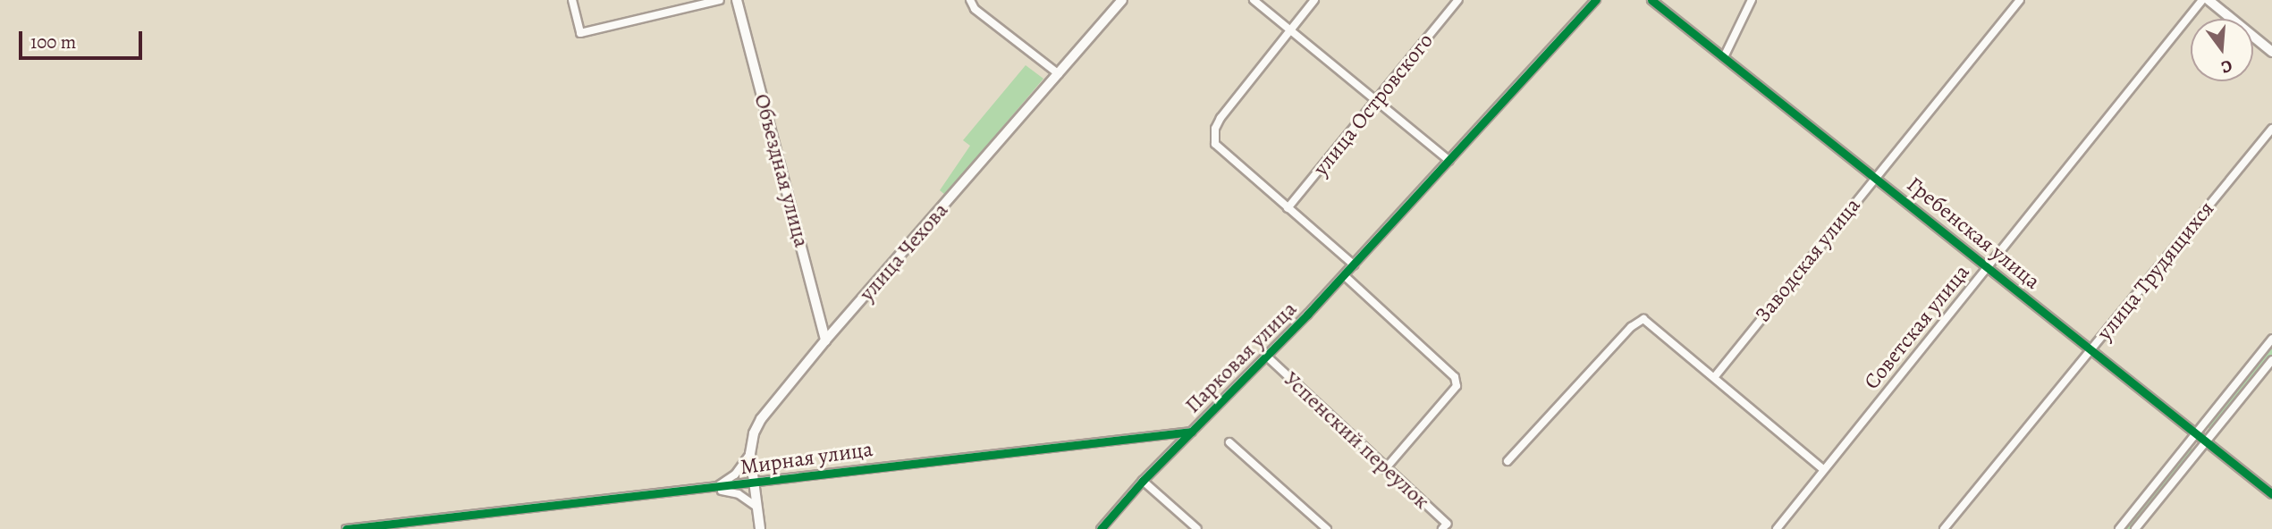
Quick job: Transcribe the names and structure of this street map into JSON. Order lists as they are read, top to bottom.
{
  "streets": {
    "main road": ["Объездная улица", "улица Чехова"],
    "street": [
      "улица Островского",
      "Гребенская улица",
      "Заводская улица",
      "улица Трудящихся",
      "Советская улица",
      "Парковая улица",
      "Успенский переулок",
      "Мирная улица"
    ]
  },
  "crossings": [
    ["Объездная улица", "улица Чехова"],
    ["Гребенская улица", "Заводская улица"],
    ["Гребенская улица", "улица Трудящихся"],
    ["Гребенская улица", "Советская улица"],
    ["улица Чехова", "Мирная улица"],
    ["Парковая улица", "Успенский переулок"],
    ["Парковая улица", "Мирная улица"]
  ],
  "scale_bar": "100 m",
  "north": "bottom"
}
